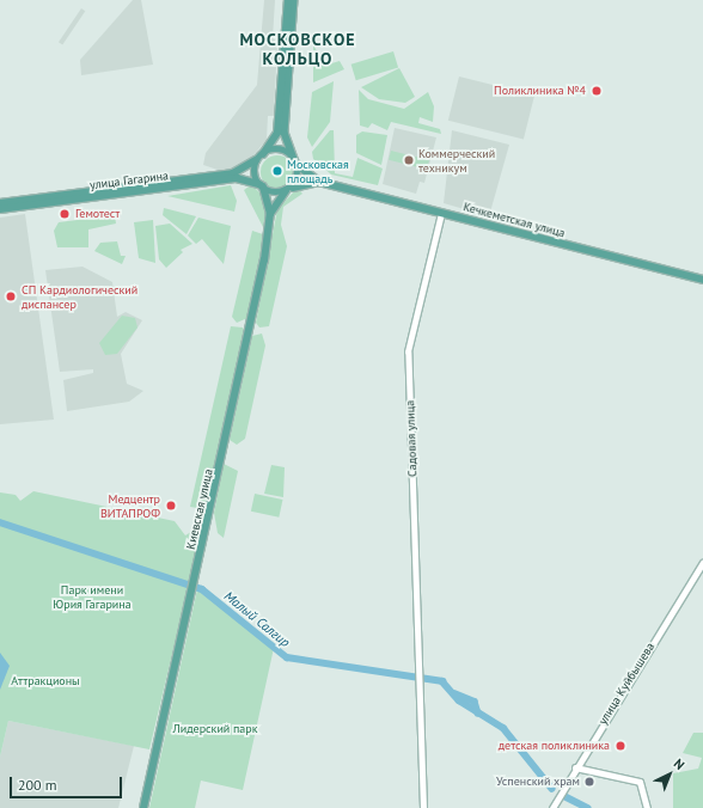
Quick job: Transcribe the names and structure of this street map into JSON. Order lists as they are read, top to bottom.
{
  "streets": {
    "main road": [
      "улица Гагарина",
      "Кечкеметская улица",
      "Садовая улица",
      "Киевская улица",
      "улица Куйбышева"
    ]
  },
  "crossings": [
    ["улица Гагарина", "Кечкеметская улица"],
    ["улица Гагарина", "Киевская улица"],
    ["Кечкеметская улица", "Садовая улица"],
    ["Кечкеметская улица", "Киевская улица"]
  ],
  "districts": ["МОСКОВСКОЕ КОЛЬЦО"],
  "water": ["Малый Салгир"],
  "parks": ["Парк имени Юрия Гагарина", "Аттракционы", "Лидерский парк"],
  "places": [
    "Поликлиника №4",
    "Коммерческий техникум",
    "Московская площадь",
    "Гемотест",
    "СП Кардиологический диспансер",
    "Медцентр ВИТАПРОФ",
    "детская поликлиника",
    "Успенский храм"
  ],
  "scale_bar": "200 m",
  "north": "top right"
}
